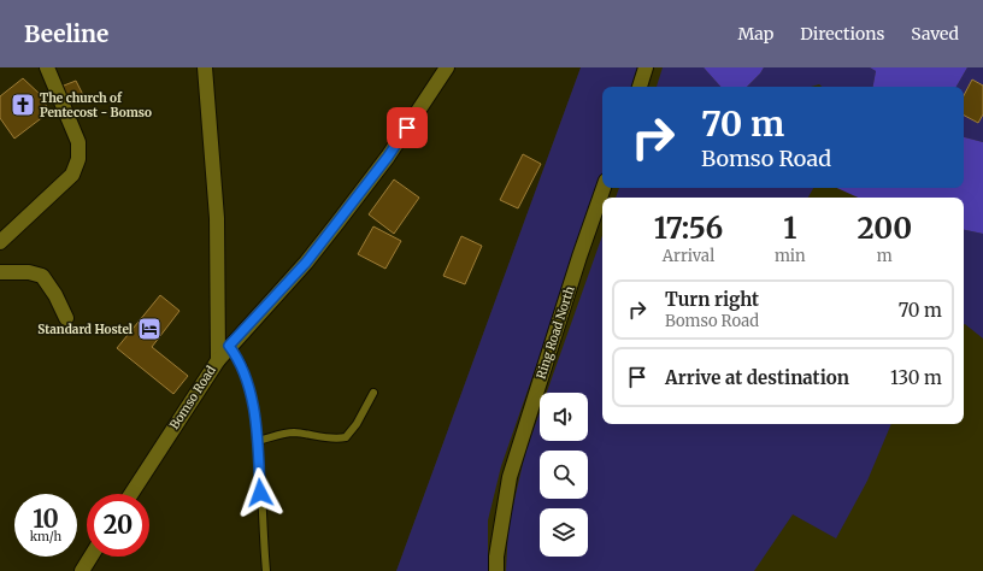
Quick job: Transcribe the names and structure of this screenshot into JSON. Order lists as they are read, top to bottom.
{
  "streets": {
    "street": ["Ring Road North", "Bomso Road"]
  },
  "places": {
    "church": ["The church of Pentecost - Bomso"],
    "hotel": ["Standard Hostel"]
  },
  "page": {
    "header": "Beeline",
    "nav": ["Map", "Directions", "Saved"],
    "turn": ["70 m", "Bomso Road"],
    "eta": [
      "17:56",
      "Arrival",
      "1",
      "min",
      "200",
      "m"
    ],
    "list": [
      {
        "name": "Turn right",
        "note": "Bomso Road",
        "value": "70 m"
      },
      {
        "name": "Arrive at destination",
        "value": "130 m"
      }
    ],
    "speed": "10 km/h",
    "limit": "20"
  }
}
